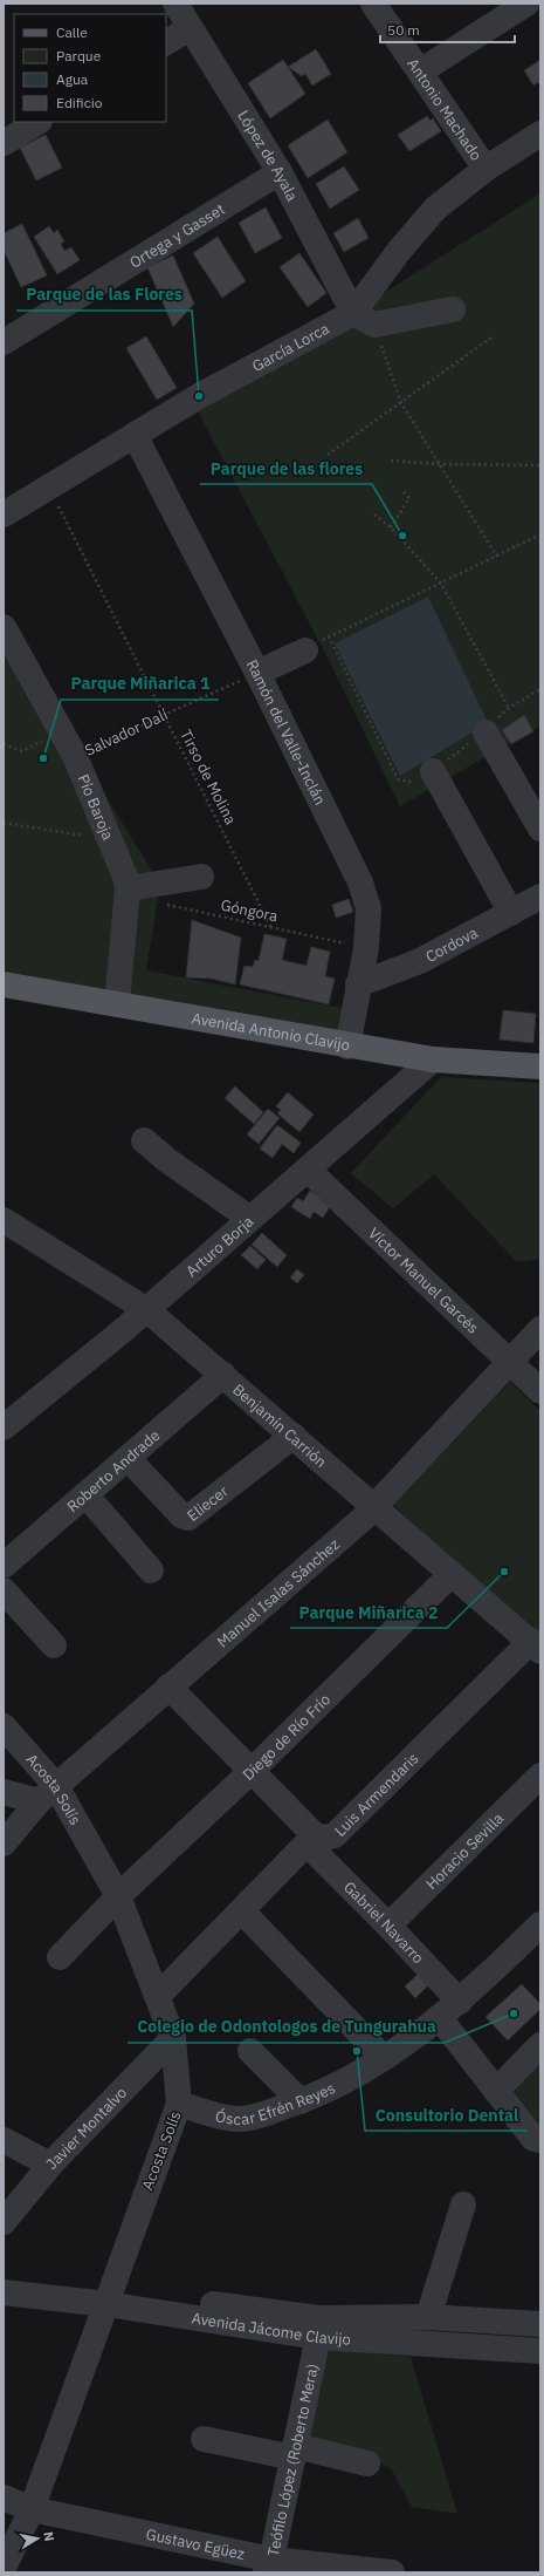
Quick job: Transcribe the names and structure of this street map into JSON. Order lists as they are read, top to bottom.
{
  "streets": {
    "main road": ["Avenida Antonio Clavijo"],
    "street": [
      "Antonio Machado",
      "López de Ayala",
      "Ortega y Gasset",
      "García Lorca",
      "Ramón del Valle-Inclán",
      "Pío Baroja",
      "Cordova",
      "Arturo Borja",
      "Víctor Manuel Garcés",
      "Benjamín Carrión",
      "Roberto Andrade",
      "Eliecer",
      "Manuel Isaías Sánchez",
      "Diego de Río Frío",
      "Acosta Solís",
      "Luis Armendaris",
      "Horacio Sevilla",
      "Gabriel Navarro",
      "Óscar Efrén Reyes",
      "Javier Montalvo",
      "Avenida Jácome Clavijo",
      "Teófilo López (Roberto Mera)",
      "Gustavo Egüez"
    ],
    "path": ["Salvador Dalí", "Tirso de Molina", "Góngora"]
  },
  "crossings": [
    ["Antonio Machado", "García Lorca"],
    ["López de Ayala", "Ortega y Gasset"],
    ["López de Ayala", "García Lorca"],
    ["García Lorca", "Ramón del Valle-Inclán"],
    ["García Lorca", "Tirso de Molina"],
    ["Salvador Dalí", "Ramón del Valle-Inclán"],
    ["Salvador Dalí", "Tirso de Molina"],
    ["Salvador Dalí", "Pío Baroja"],
    ["Ramón del Valle-Inclán", "Góngora"],
    ["Ramón del Valle-Inclán", "Cordova"],
    ["Ramón del Valle-Inclán", "Avenida Antonio Clavijo"],
    ["Tirso de Molina", "Góngora"],
    ["Pío Baroja", "Avenida Antonio Clavijo"],
    ["Avenida Antonio Clavijo", "Arturo Borja"],
    ["Arturo Borja", "Víctor Manuel Garcés"],
    ["Arturo Borja", "Benjamín Carrión"],
    ["Víctor Manuel Garcés", "Manuel Isaías Sánchez"],
    ["Benjamín Carrión", "Roberto Andrade"],
    ["Benjamín Carrión", "Eliecer"],
    ["Benjamín Carrión", "Manuel Isaías Sánchez"],
    ["Benjamín Carrión", "Diego de Río Frío"],
    ["Benjamín Carrión", "Luis Armendaris"],
    ["Roberto Andrade", "Eliecer"],
    ["Manuel Isaías Sánchez", "Acosta Solís"],
    ["Manuel Isaías Sánchez", "Gabriel Navarro"],
    ["Diego de Río Frío", "Acosta Solís"],
    ["Diego de Río Frío", "Gabriel Navarro"],
    ["Acosta Solís", "Óscar Efrén Reyes"],
    ["Acosta Solís", "Javier Montalvo"],
    ["Acosta Solís", "Avenida Jácome Clavijo"],
    ["Acosta Solís", "Gustavo Egüez"],
    ["Luis Armendaris", "Gabriel Navarro"],
    ["Horacio Sevilla", "Gabriel Navarro"],
    ["Gabriel Navarro", "Óscar Efrén Reyes"],
    ["Avenida Jácome Clavijo", "Teófilo López (Roberto Mera)"],
    ["Teófilo López (Roberto Mera)", "Gustavo Egüez"]
  ],
  "places": [
    "Parque de las Flores",
    "Parque de las flores",
    "Parque Miñarica 1",
    "Parque Miñarica 2",
    "Colegio de Odontologos de Tungurahua",
    "Consultorio Dental"
  ],
  "legend": [
    "Calle",
    "Parque",
    "Agua",
    "Edificio"
  ],
  "scale_bar": "50 m",
  "north": "right"
}
